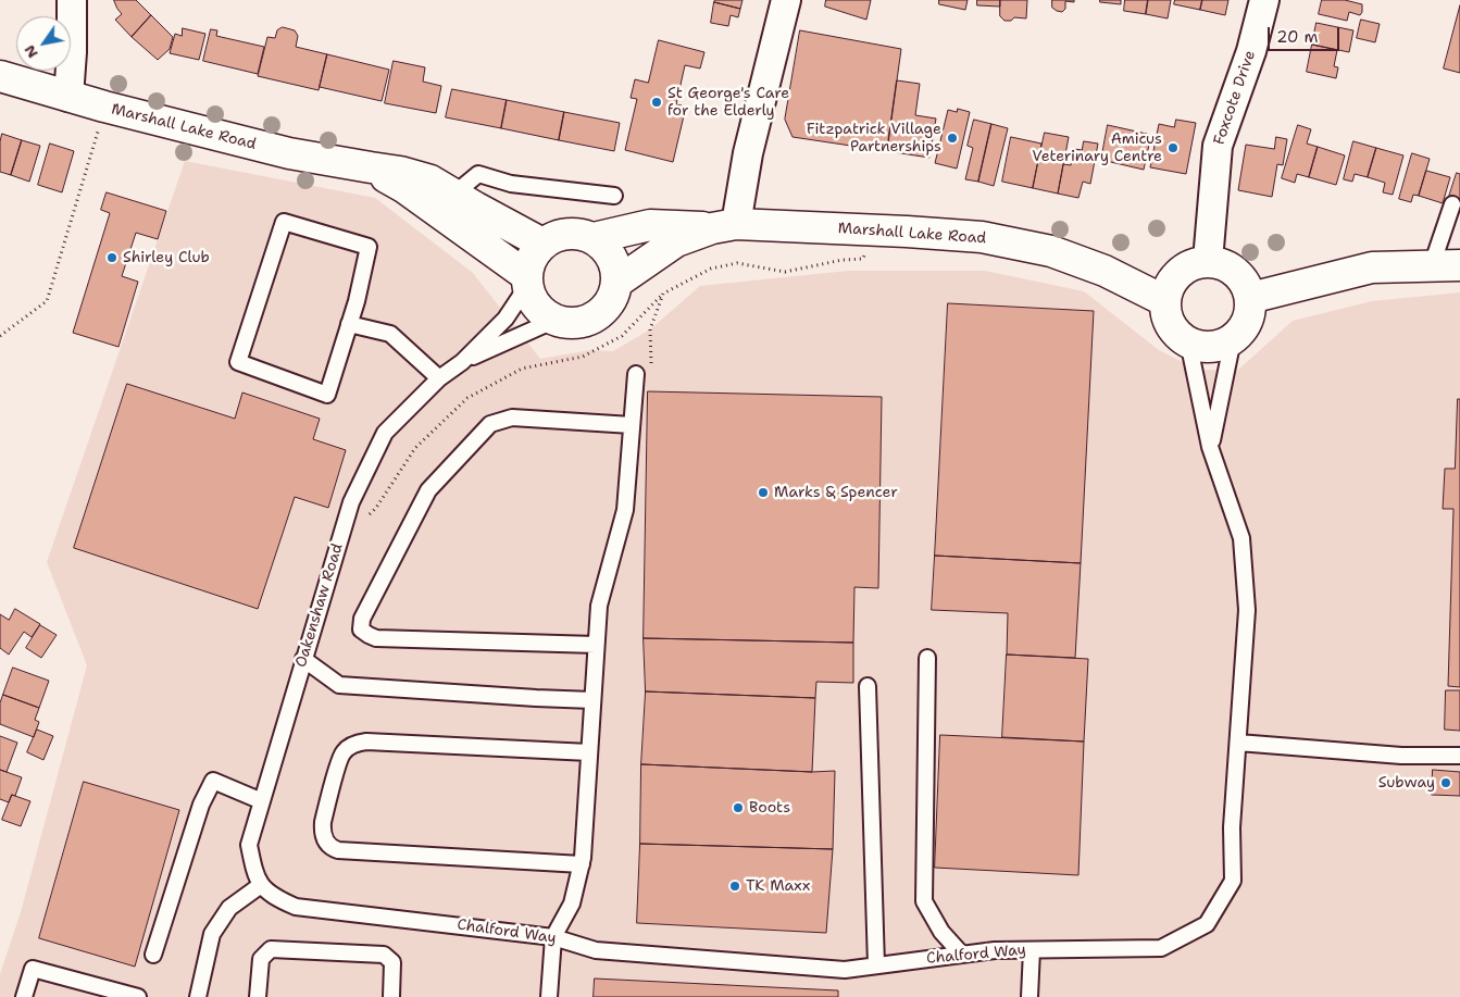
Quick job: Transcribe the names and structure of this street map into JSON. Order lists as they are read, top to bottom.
{
  "streets": {
    "main road": ["Marshall Lake Road"],
    "street": ["Foxcote Drive"],
    "lane": ["Oakenshaw Road", "Chalford Way"]
  },
  "crossings": [
    ["Foxcote Drive", "Marshall Lake Road"],
    ["Foxcote Drive", "Chalford Way"],
    ["Marshall Lake Road", "Oakenshaw Road"],
    ["Marshall Lake Road", "Chalford Way"],
    ["Oakenshaw Road", "Chalford Way"]
  ],
  "places": [
    "St George's Care for the Elderly",
    "Fitzpatrick Village Partnerships",
    "Amicus Veterinary Centre",
    "Shirley Club",
    "Marks & Spencer",
    "Subway",
    "Boots",
    "TK Maxx"
  ],
  "scale_bar": "20 m",
  "north": "bottom left"
}
